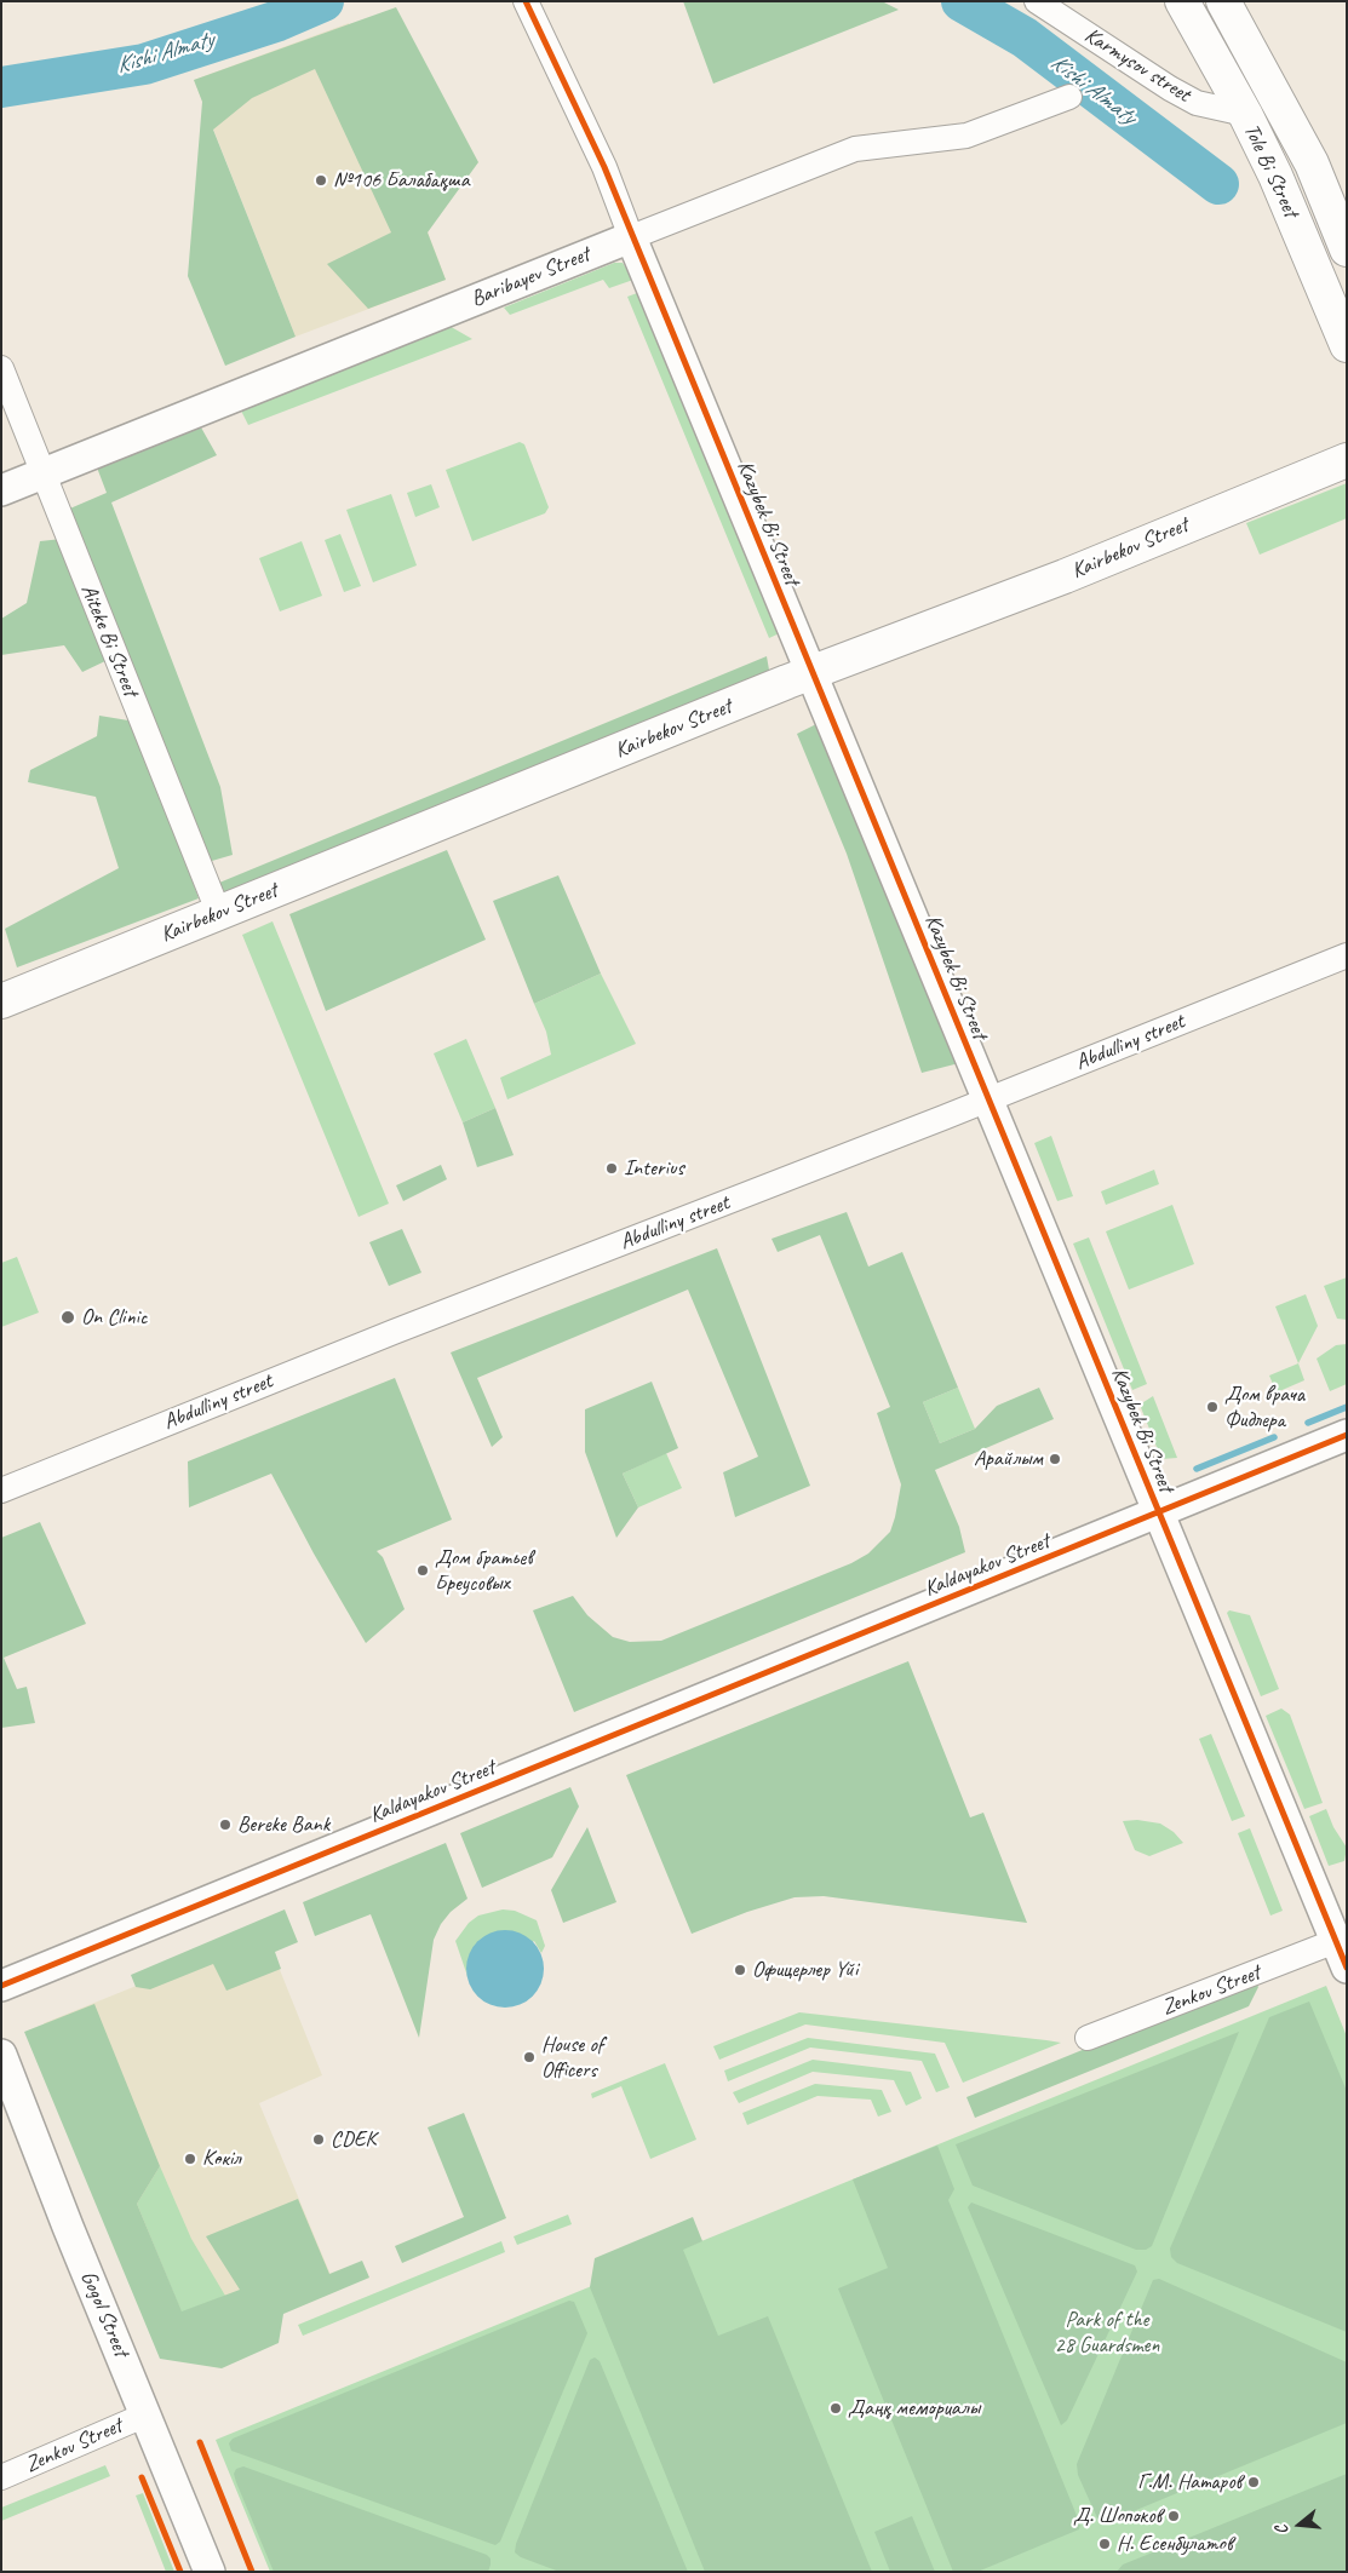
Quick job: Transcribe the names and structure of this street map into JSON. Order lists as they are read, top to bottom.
{
  "streets": {
    "main road": ["Tole Bi Street", "Kairbekov Street"],
    "street": [
      "Karmysov street",
      "Baribayev Street",
      "Kazybek Bi Street",
      "Aiteke Bi Street",
      "Abdulliny street",
      "Kaldayakov Street",
      "Zenkov Street",
      "Gogol Street"
    ]
  },
  "crossings": [
    ["Karmysov street", "Tole Bi Street"],
    ["Baribayev Street", "Kazybek Bi Street"],
    ["Baribayev Street", "Aiteke Bi Street"],
    ["Kazybek Bi Street", "Kairbekov Street"],
    ["Kazybek Bi Street", "Abdulliny street"],
    ["Kazybek Bi Street", "Kaldayakov Street"],
    ["Kazybek Bi Street", "Zenkov Street"],
    ["Kairbekov Street", "Aiteke Bi Street"],
    ["Zenkov Street", "Gogol Street"]
  ],
  "water": ["Kіshі Almaty"],
  "parks": ["Park of the 28 Guardsmen"],
  "places": [
    "№106 Балабақша",
    "Interius",
    "On Clinic",
    "Дом врача Фидлера",
    "Арайлым",
    "Дом братьев Бреусовых",
    "Bereke Bank",
    "Офицерлер Үйі",
    "House of Officers",
    "CDEK",
    "Көкіл",
    "Даңқ мемориалы",
    "Г.М. Натаров",
    "Д. Шопоков",
    "Н. Есенбулатов"
  ],
  "north": "left"
}
